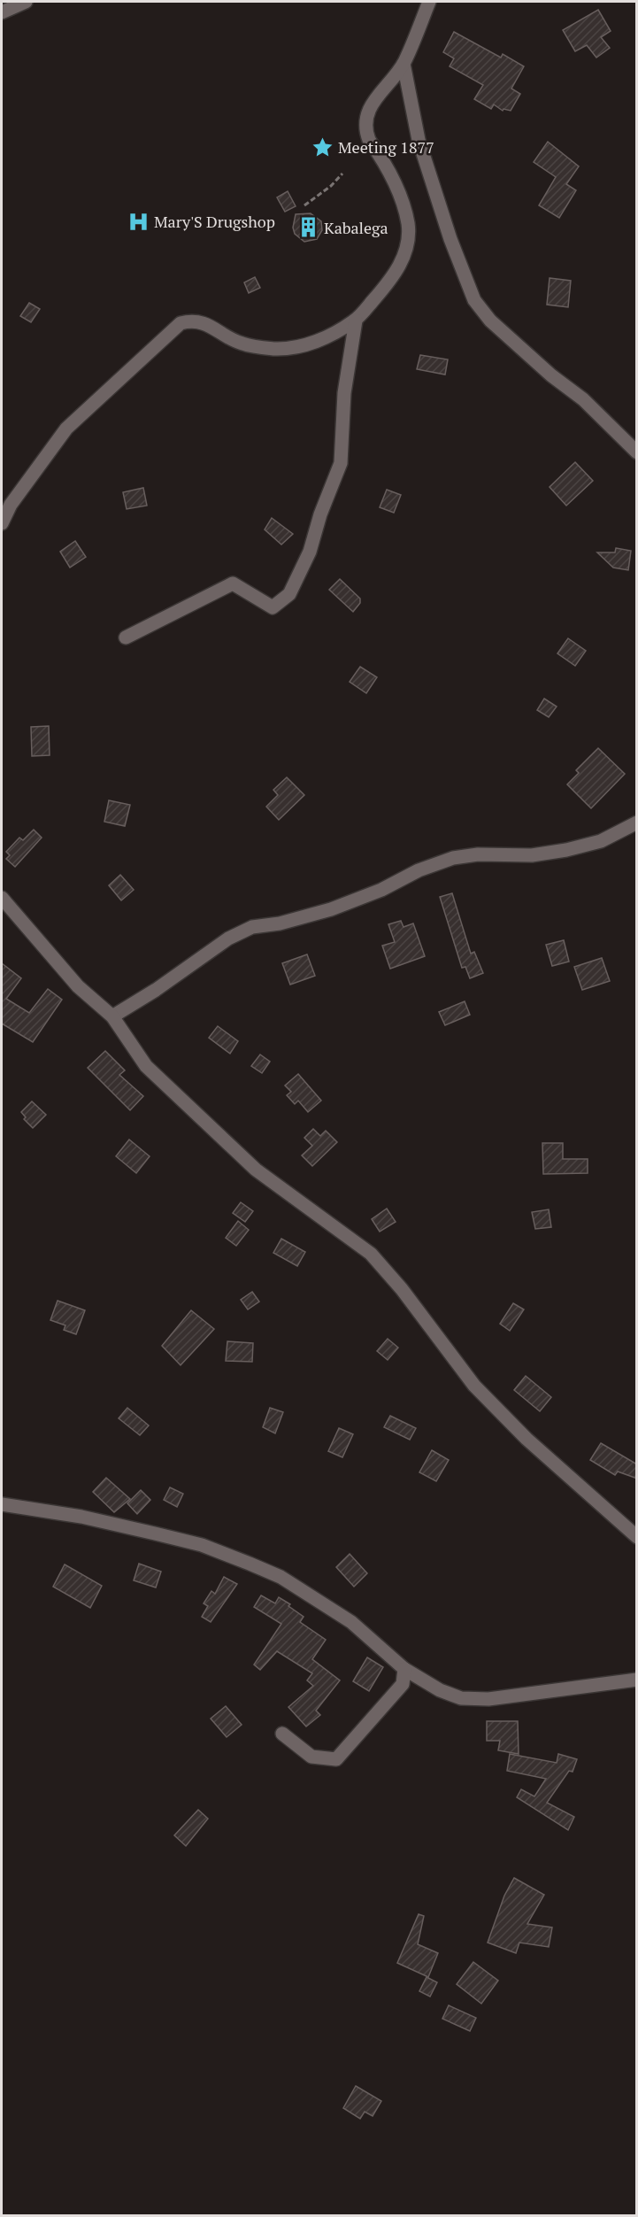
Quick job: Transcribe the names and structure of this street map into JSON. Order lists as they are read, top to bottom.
{
  "places": {
    "place": ["Meeting 1877"],
    "hospital": ["Mary'S Drugshop"],
    "building": ["Kabalega"]
  }
}
